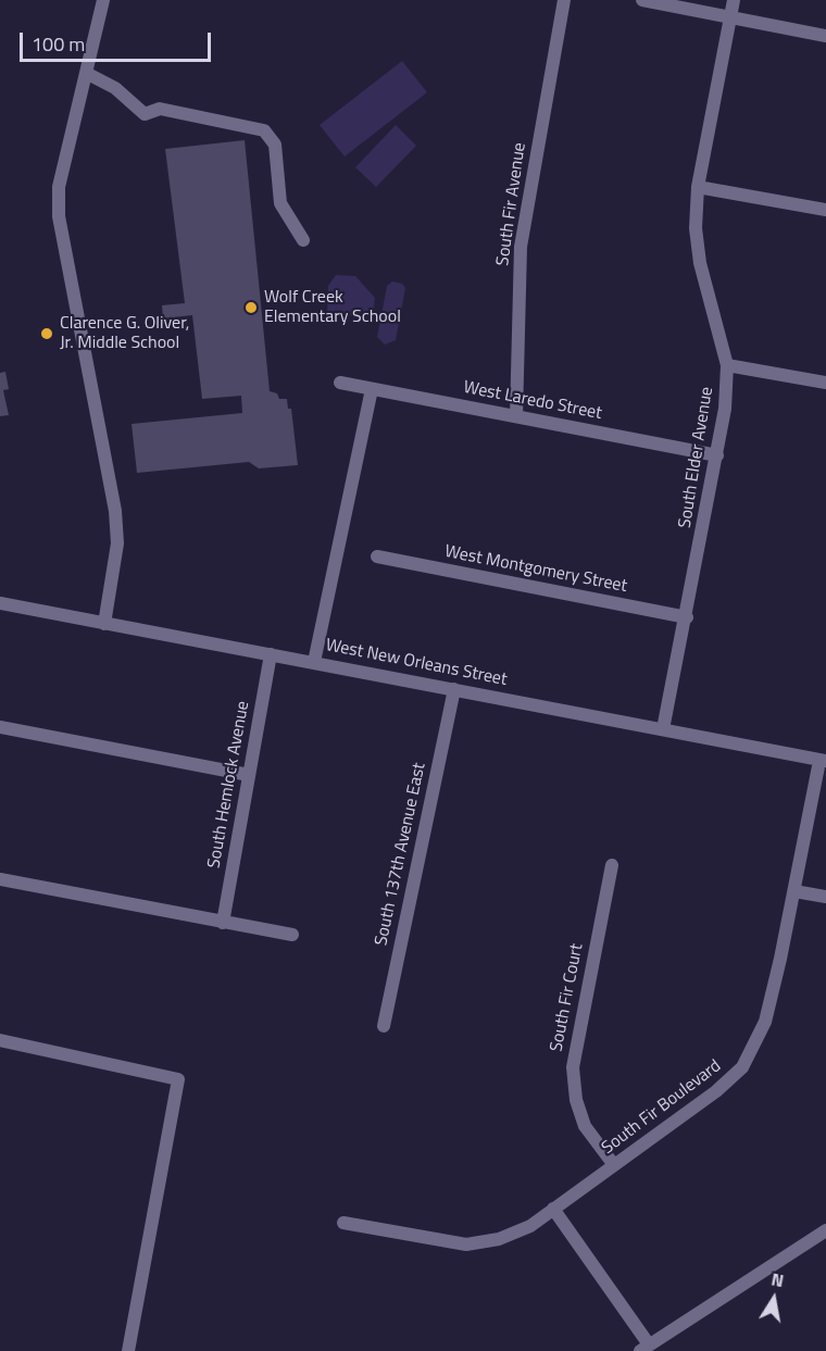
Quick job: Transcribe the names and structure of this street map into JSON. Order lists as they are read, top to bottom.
{
  "streets": {
    "street": [
      "South Fir Avenue",
      "West Laredo Street",
      "South Elder Avenue",
      "West Montgomery Street",
      "West New Orleans Street",
      "South Hemlock Avenue",
      "South 137th Avenue East",
      "South Fir Court",
      "South Fir Boulevard"
    ]
  },
  "crossings": [
    ["South Fir Avenue", "West Laredo Street"],
    ["West Laredo Street", "South Elder Avenue"],
    ["South Elder Avenue", "West Montgomery Street"],
    ["South Elder Avenue", "West New Orleans Street"],
    ["West New Orleans Street", "South Hemlock Avenue"],
    ["West New Orleans Street", "South 137th Avenue East"],
    ["West New Orleans Street", "South Fir Boulevard"],
    ["South Fir Court", "South Fir Boulevard"]
  ],
  "places": ["Wolf Creek Elementary School", "Clarence G. Oliver, Jr. Middle School"],
  "scale_bar": "100 m",
  "north": "top"
}
